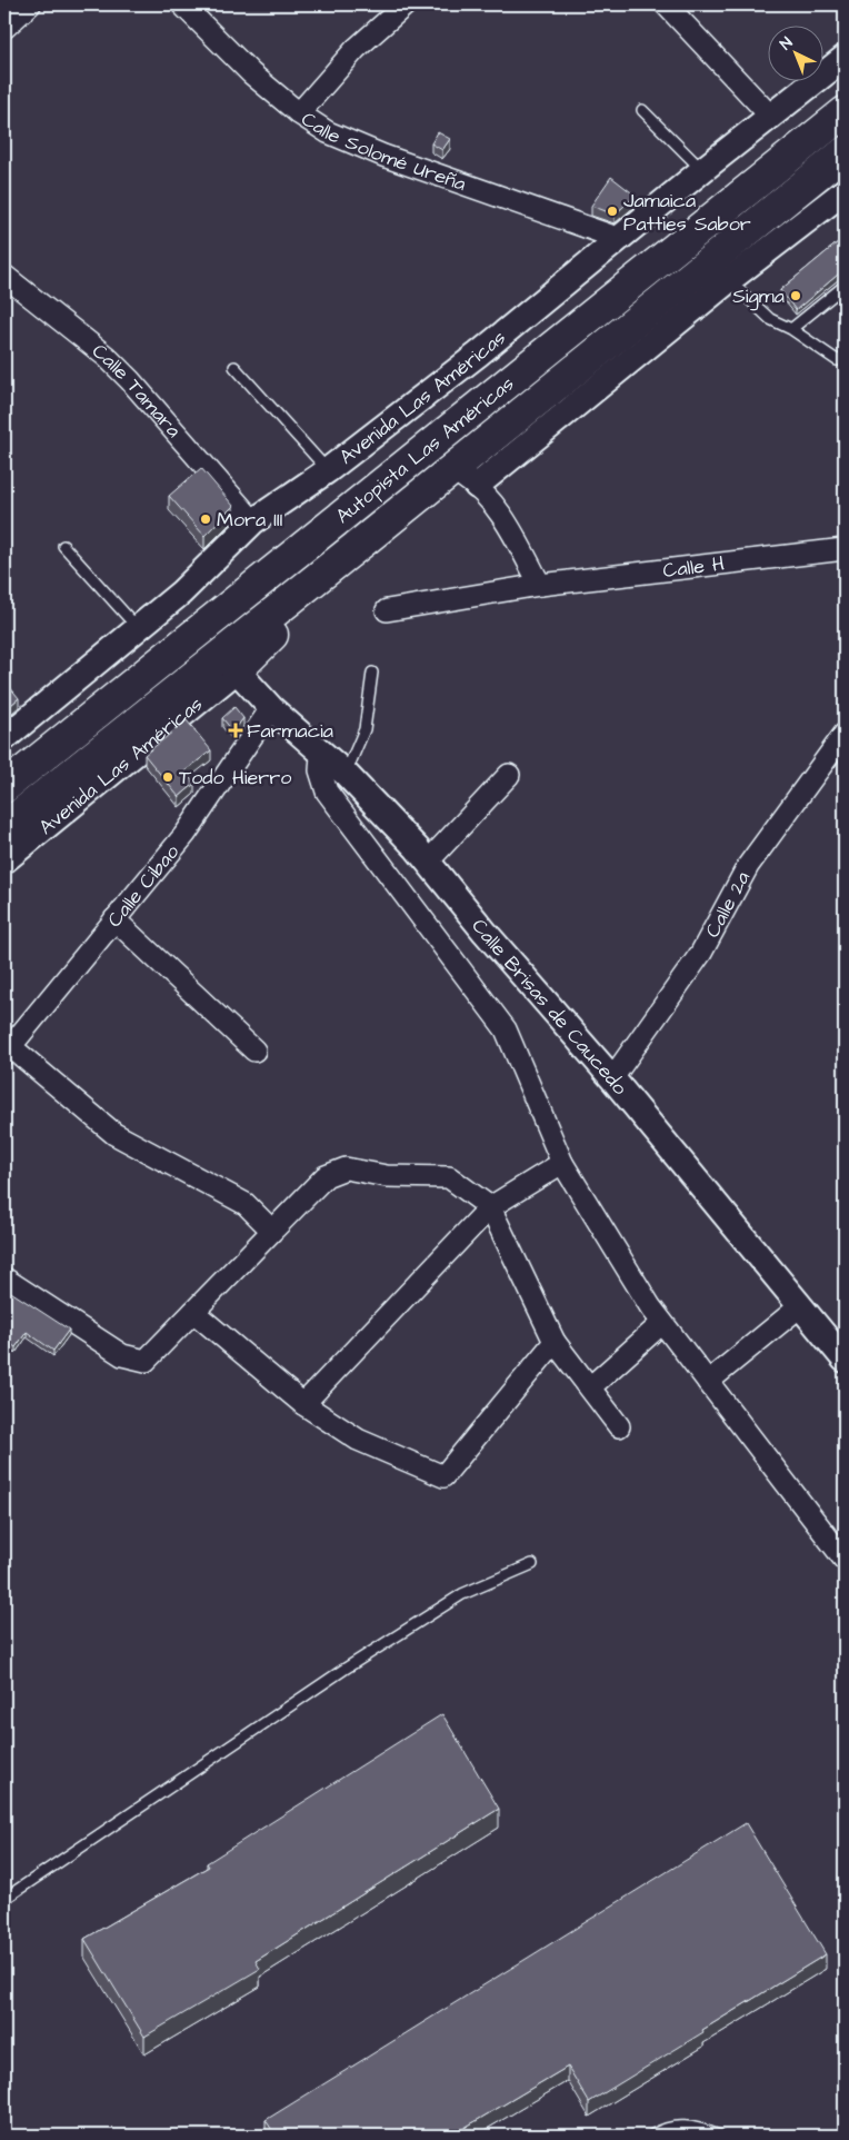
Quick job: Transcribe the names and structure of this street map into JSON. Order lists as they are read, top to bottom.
{
  "streets": {
    "highway": ["Autopista Las Américas"],
    "street": [
      "Calle Solomé Ureña",
      "Calle Tamara",
      "Avenida Las Américas",
      "Calle H",
      "Calle Cibao",
      "Calle 2a",
      "Calle Brisas de Caucedo"
    ]
  },
  "crossings": [
    ["Calle Solomé Ureña", "Avenida Las Américas"],
    ["Calle Tamara", "Avenida Las Américas"],
    ["Avenida Las Américas", "Calle Brisas de Caucedo"],
    ["Calle Cibao", "Calle Brisas de Caucedo"],
    ["Calle 2a", "Calle Brisas de Caucedo"]
  ],
  "places": {
    "other": [
      "Jamaica Patties Sabor",
      "Sigma",
      "Mora III",
      "Todo Hierro"
    ],
    "health": ["Farmacia"]
  },
  "north": "top left"
}
